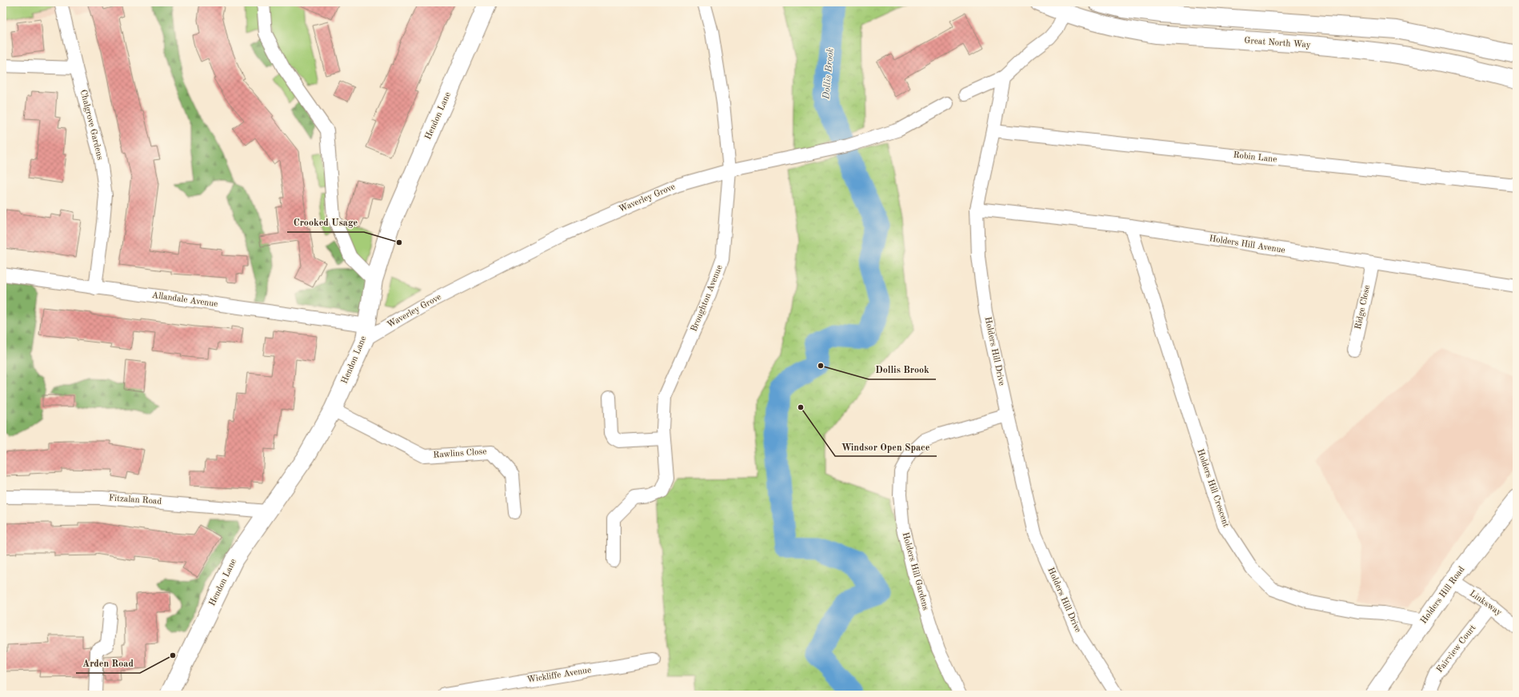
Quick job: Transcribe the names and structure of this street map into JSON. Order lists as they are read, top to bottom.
{
  "streets": {
    "main road": ["Great North Way", "Hendon Lane", "Holders Hill Road"],
    "street": [
      "Chalgrove Gardens",
      "Robin Lane",
      "Waverley Grove",
      "Holders Hill Avenue",
      "Broughton Avenue",
      "Allandale Avenue",
      "Ridge Close",
      "Holders Hill Drive",
      "Rawlins Close",
      "Holders Hill Crescent",
      "Fitzalan Road",
      "Holders Hill Gardens",
      "Linksway",
      "Fairview Court",
      "Wickliffe Avenue"
    ]
  },
  "crossings": [
    ["Hendon Lane", "Waverley Grove"],
    ["Hendon Lane", "Allandale Avenue"],
    ["Hendon Lane", "Rawlins Close"],
    ["Hendon Lane", "Fitzalan Road"],
    ["Chalgrove Gardens", "Allandale Avenue"],
    ["Robin Lane", "Holders Hill Drive"],
    ["Waverley Grove", "Broughton Avenue"],
    ["Waverley Grove", "Allandale Avenue"],
    ["Holders Hill Avenue", "Ridge Close"],
    ["Holders Hill Avenue", "Holders Hill Drive"],
    ["Holders Hill Avenue", "Holders Hill Crescent"],
    ["Holders Hill Drive", "Holders Hill Gardens"],
    ["Holders Hill Crescent", "Holders Hill Road"],
    ["Holders Hill Road", "Linksway"],
    ["Linksway", "Fairview Court"]
  ],
  "water": ["Dollis Brook"],
  "places": [
    "Crooked Usage",
    "Dollis Brook",
    "Windsor Open Space",
    "Arden Road"
  ]
}
